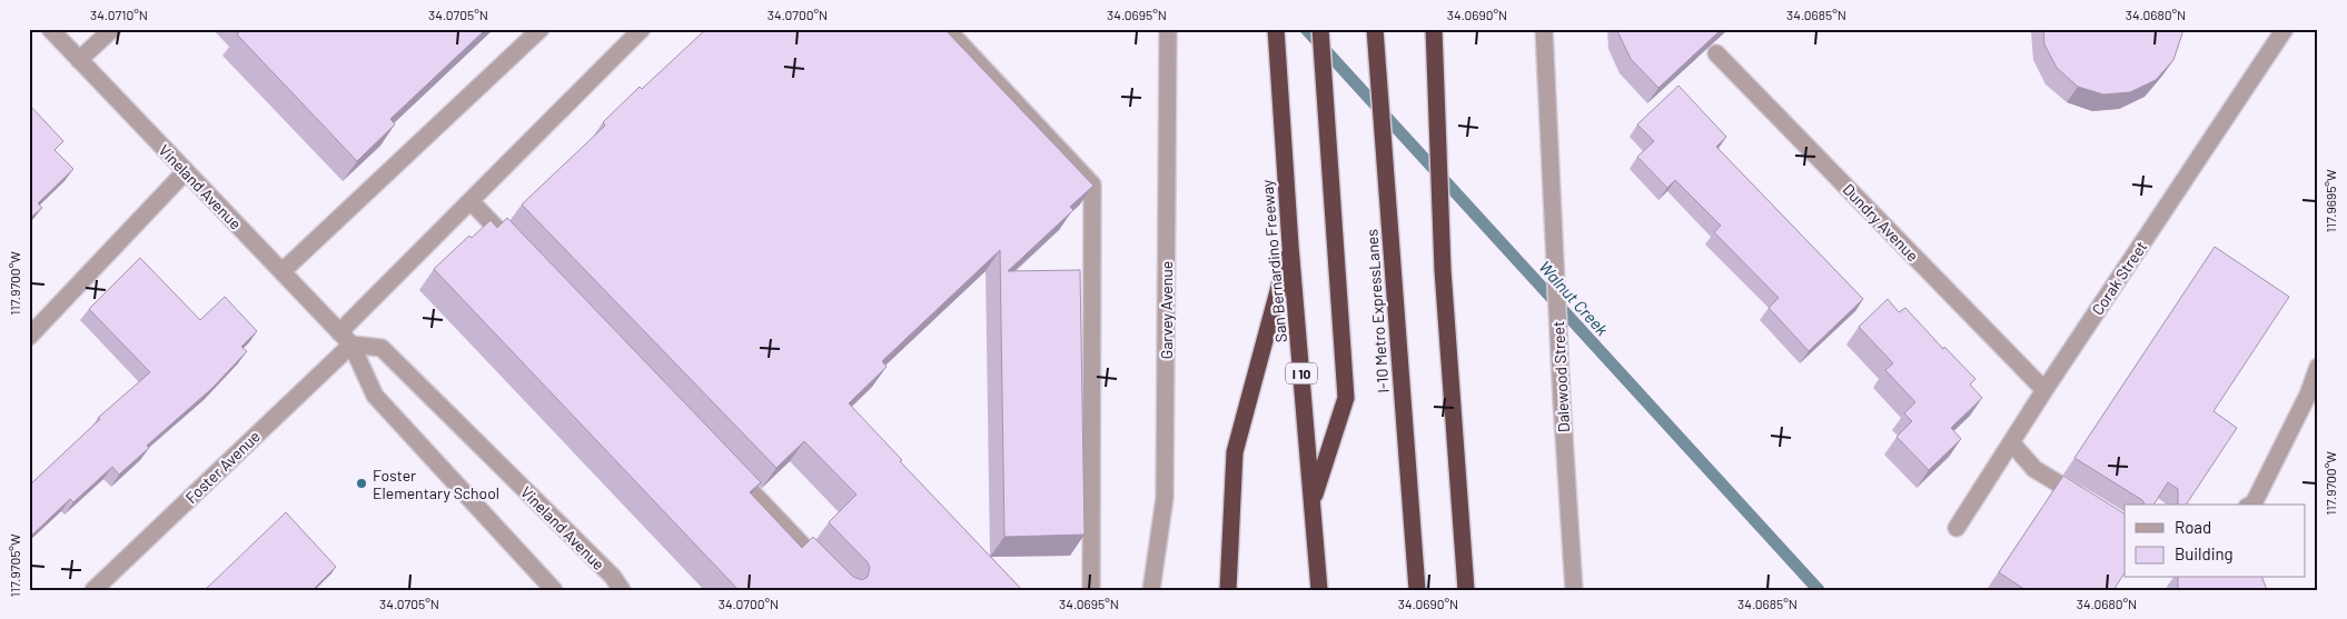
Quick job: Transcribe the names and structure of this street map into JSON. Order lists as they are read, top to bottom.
{
  "streets": {
    "highway": ["San Bernardino Freeway", "I-10 Metro ExpressLanes", "I 10"],
    "street": [
      "Vineland Avenue",
      "Dundry Avenue",
      "Corak Street",
      "Garvey Avenue",
      "Dalewood Street",
      "Foster Avenue"
    ]
  },
  "crossings": [
    ["Vineland Avenue", "Foster Avenue"],
    ["Dundry Avenue", "Corak Street"]
  ],
  "water": ["Walnut Creek"],
  "places": ["Foster Elementary School"],
  "legend": ["Road", "Building"],
  "coordinates": [
    "34.0710°N",
    "34.0705°N",
    "34.0700°N",
    "34.0695°N",
    "34.0690°N",
    "34.0685°N",
    "34.0680°N",
    "117.9695°W",
    "117.9700°W",
    "117.9705°W"
  ]
}
